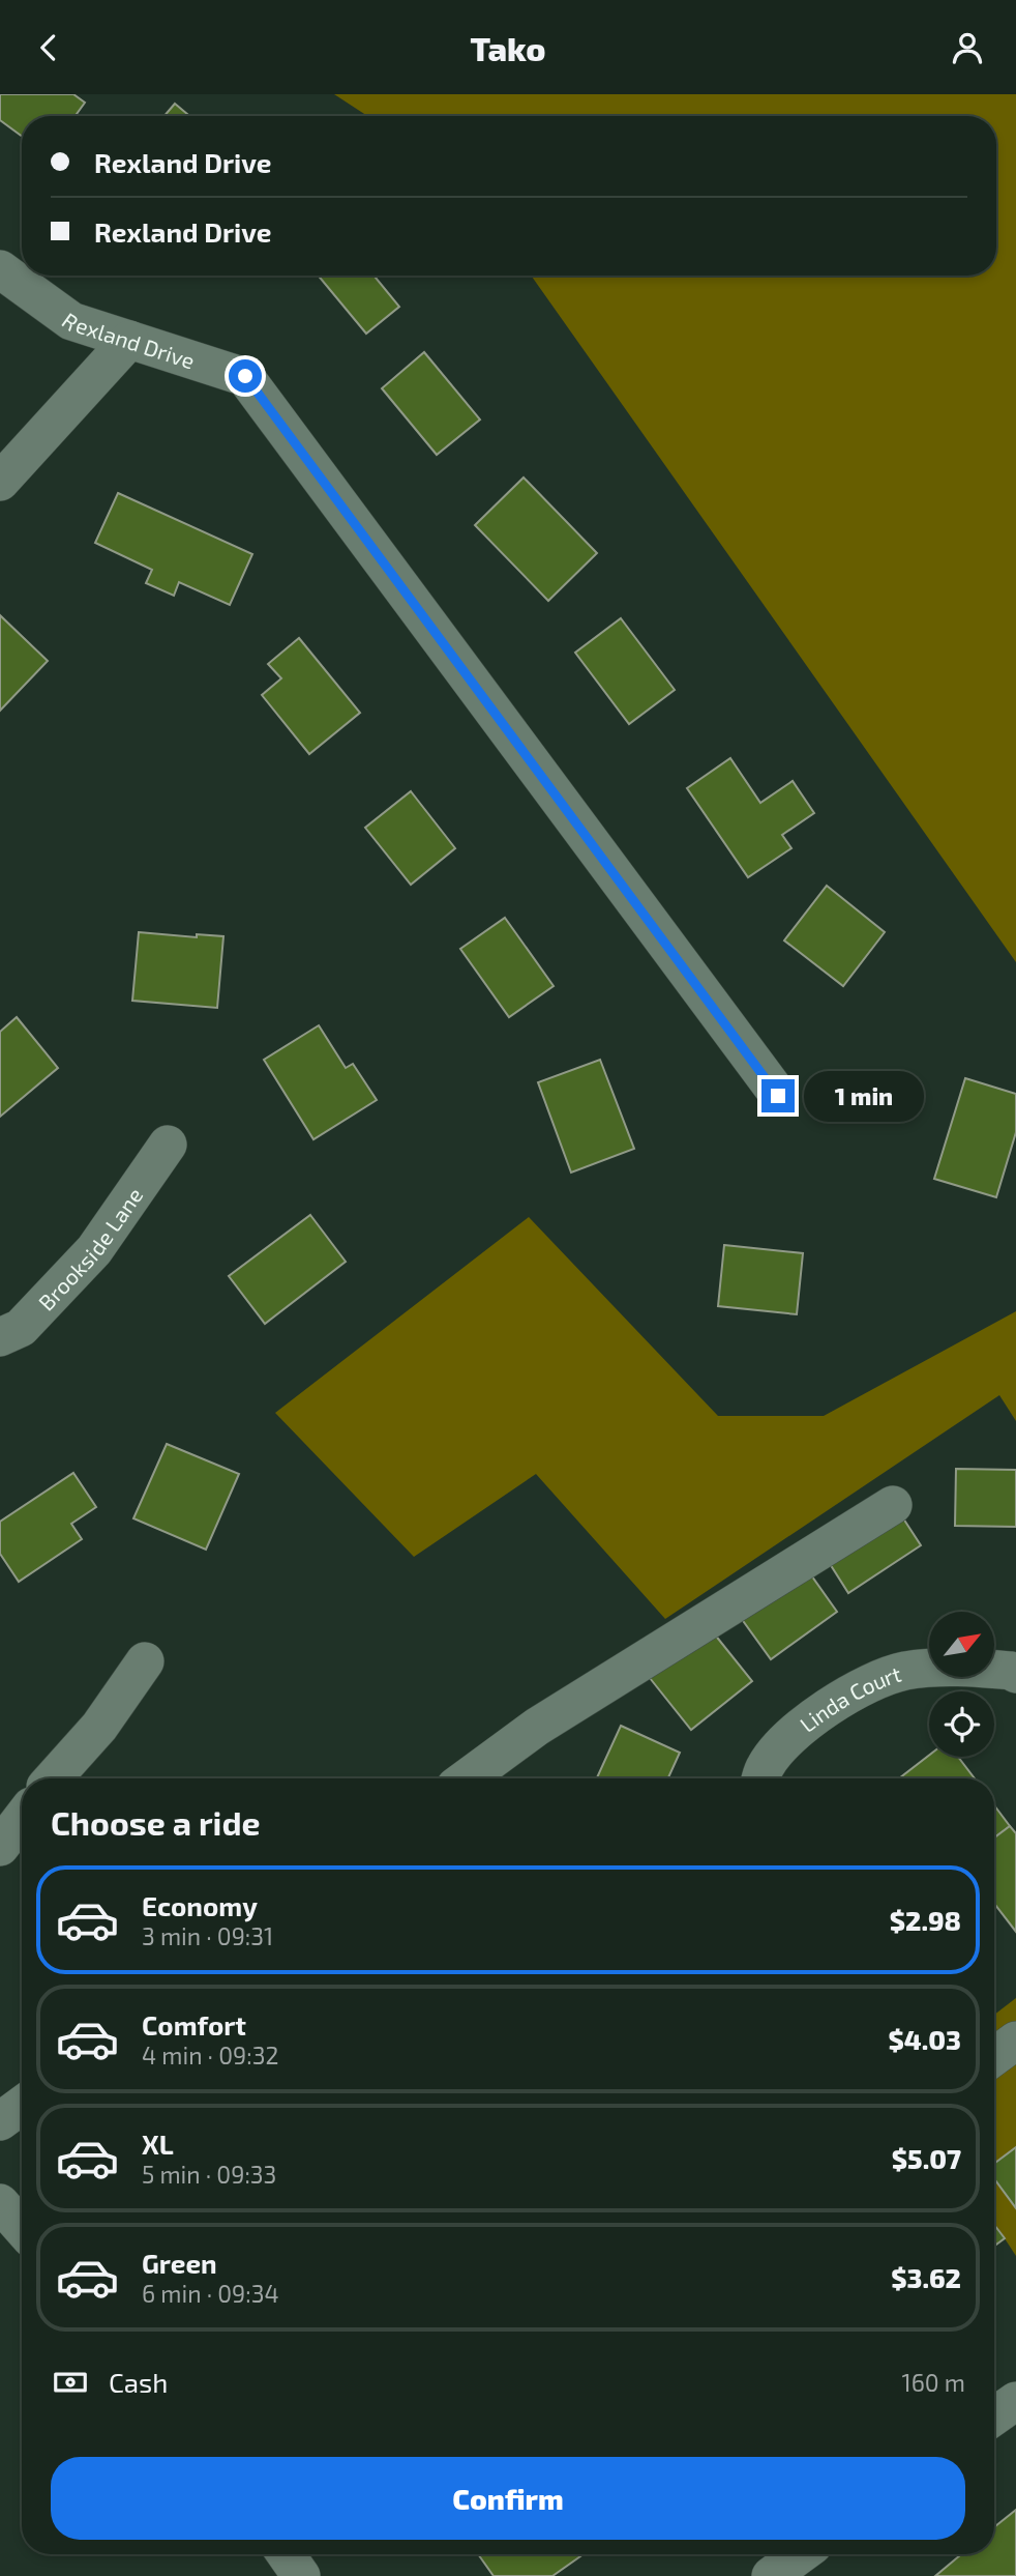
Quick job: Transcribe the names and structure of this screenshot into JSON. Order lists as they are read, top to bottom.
{
  "streets": {
    "street": ["Rexland Drive", "Brookside Lane", "Linda Court"]
  },
  "north": "top right",
  "page": {
    "header": "Tako",
    "banner": ["Rexland Drive", "Rexland Drive"],
    "bubble": "1 min",
    "heading": "Choose a ride",
    "list": [
      {
        "name": "Economy",
        "note": "3 min · 09:31",
        "value": "$2.98"
      },
      {
        "name": "Comfort",
        "note": "4 min · 09:32",
        "value": "$4.03"
      },
      {
        "name": "XL",
        "note": "5 min · 09:33",
        "value": "$5.07"
      },
      {
        "name": "Green",
        "note": "6 min · 09:34",
        "value": "$3.62"
      }
    ],
    "pay": ["Cash", "160 m"],
    "buttons": "Confirm"
  }
}
